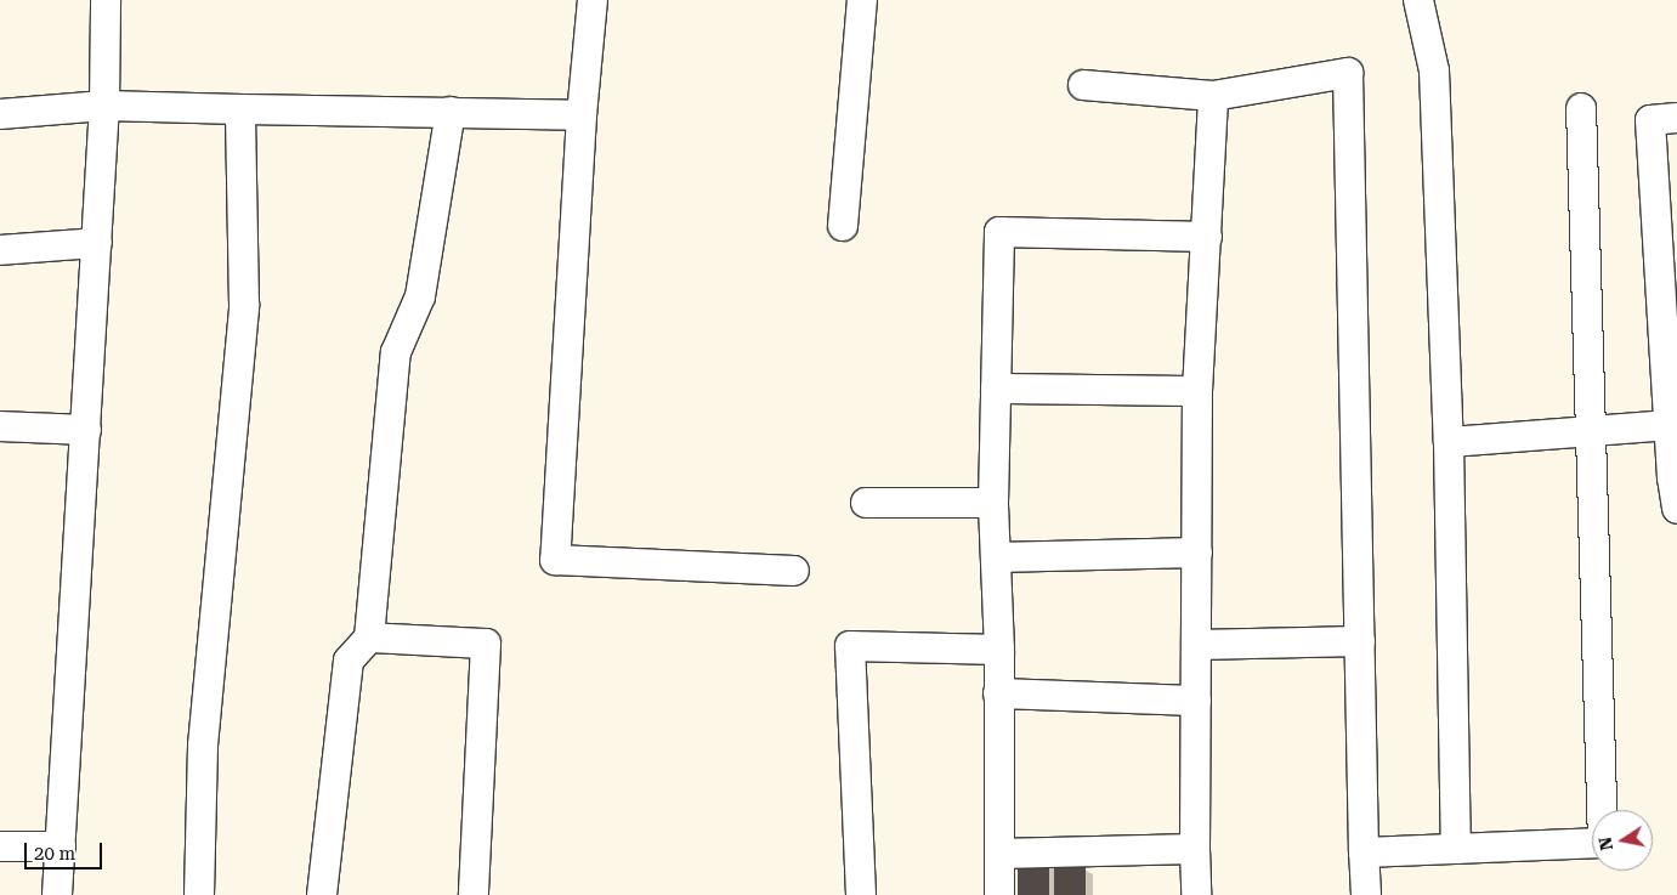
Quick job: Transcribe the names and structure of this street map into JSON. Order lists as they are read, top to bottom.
{
  "scale_bar": "20 m",
  "north": "left"
}
